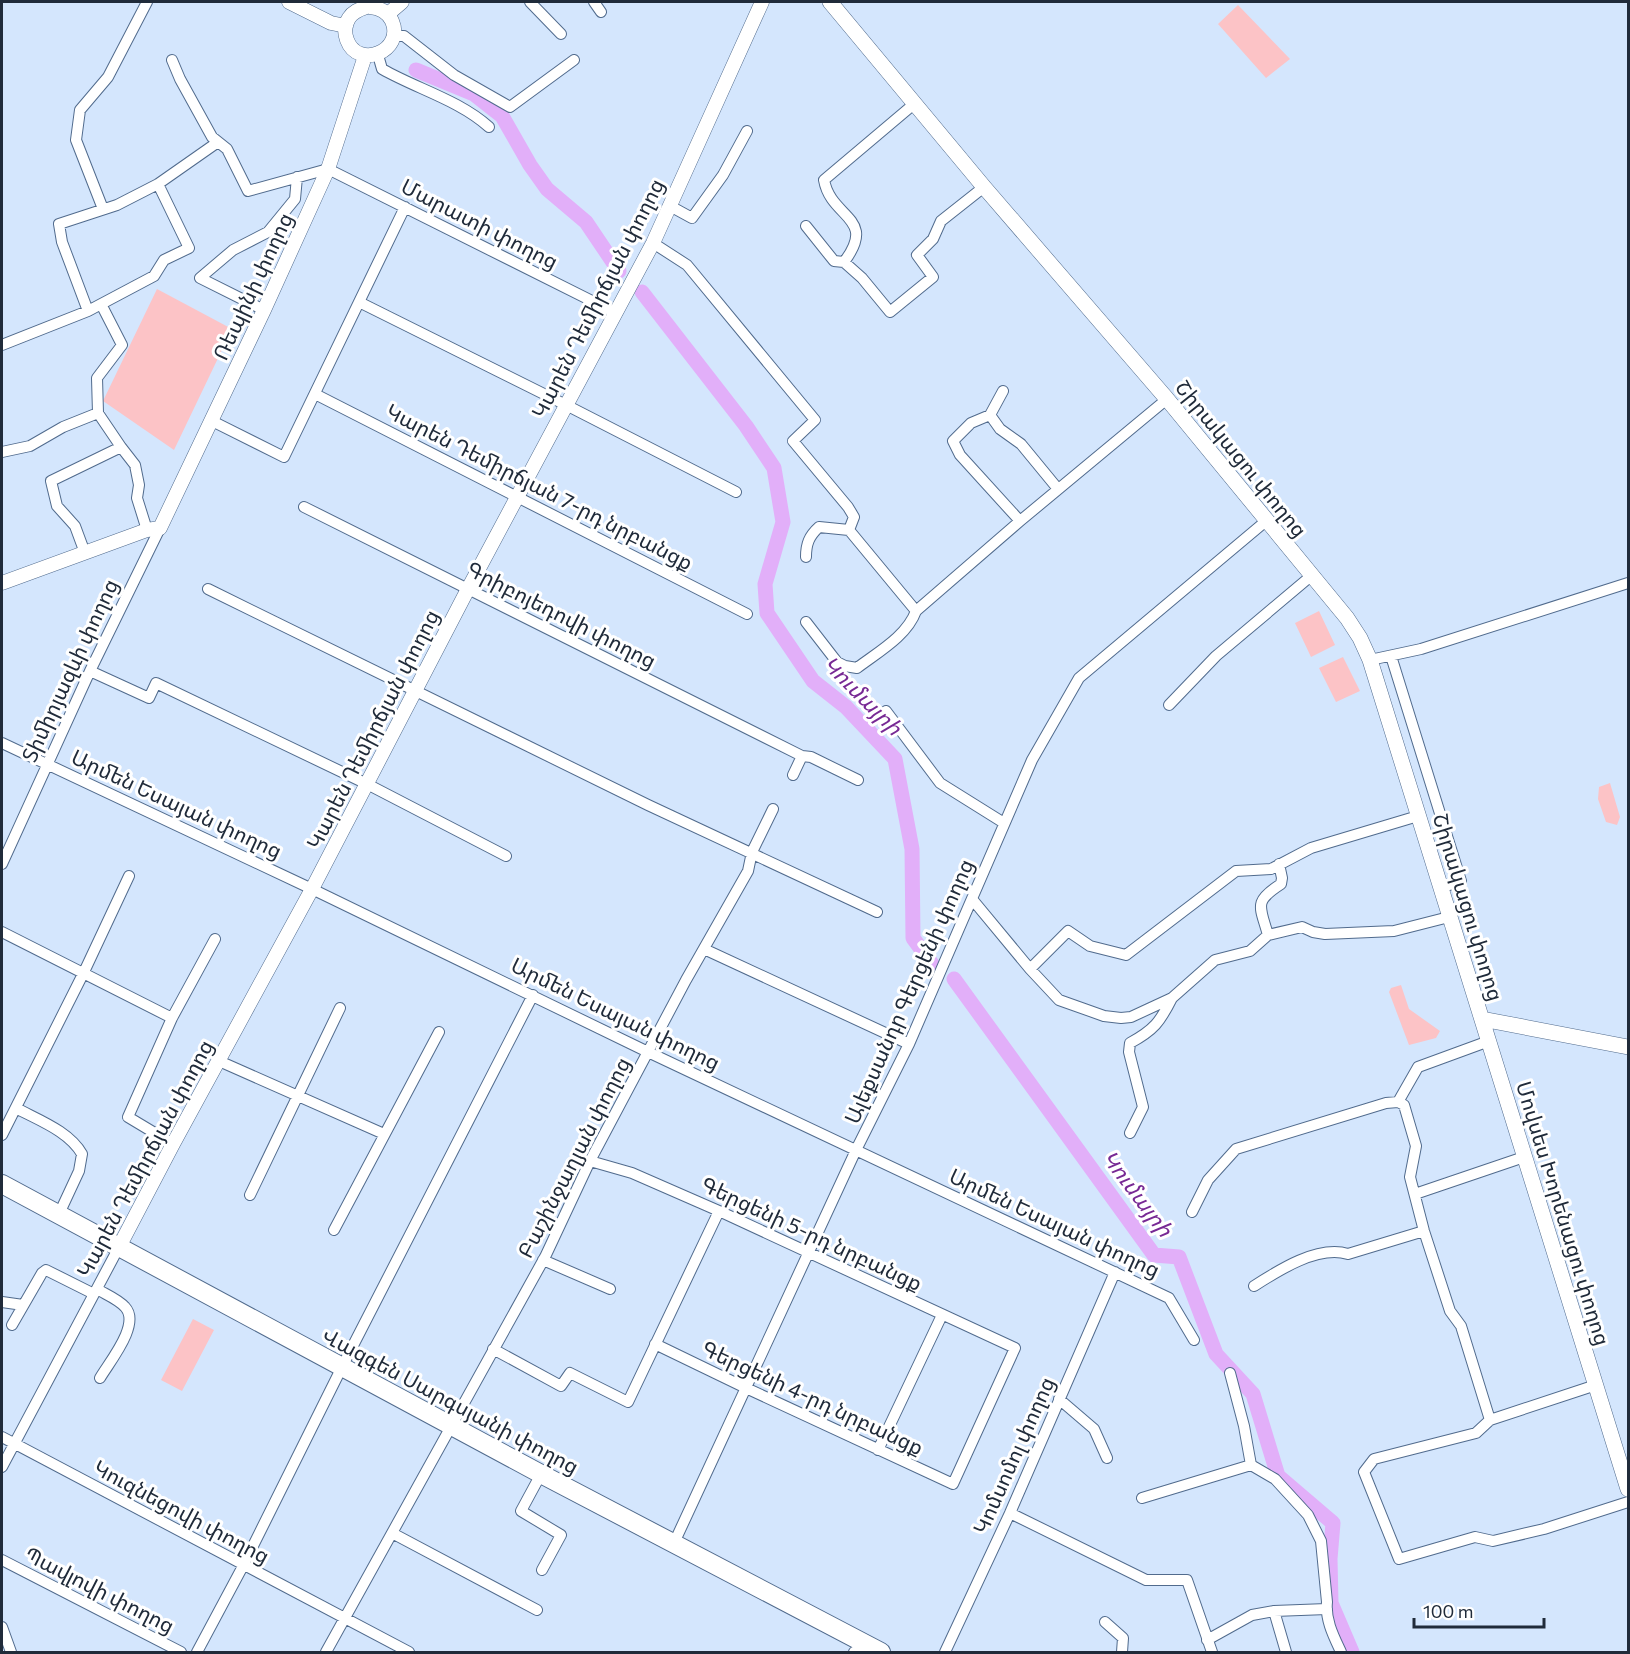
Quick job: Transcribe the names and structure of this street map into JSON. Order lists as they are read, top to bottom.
{
  "streets": {
    "highway": ["Վազգեն Սարգսյանի փողոց"],
    "main road": ["Շիրակացու փողոց", "Մովսես Խորենացու փողոց"],
    "street": [
      "Մարատի փողոց",
      "Ռեպինի փողոց",
      "Կարեն Դեմիրճյան փողոց",
      "Կարեն Դեմիրճյան 7-րդ նրբանցք",
      "Գրիբոյեդովի փողոց",
      "Տիմիրյազևի փողոց",
      "Արմեն Եսայան փողոց",
      "Ալեքսանդր Գերցենի փողոց",
      "Բաշինջաղյան փողոց",
      "Գերցենի 5-րդ նրբանցք",
      "Գերցենի 4-րդ նրբանցք",
      "Կոմսոմոլ փողոց",
      "Կուզնեցովի փողոց",
      "Պավլովի փողոց"
    ]
  },
  "crossings": [
    ["Մարատի փողոց", "Ռեպինի փողոց"],
    ["Մարատի փողոց", "Կարեն Դեմիրճյան փողոց"],
    ["Ռեպինի փողոց", "Տիմիրյազևի փողոց"],
    ["Կարեն Դեմիրճյան փողոց", "Կարեն Դեմիրճյան 7-րդ նրբանցք"],
    ["Կարեն Դեմիրճյան փողոց", "Գրիբոյեդովի փողոց"],
    ["Կարեն Դեմիրճյան փողոց", "Արմեն Եսայան փողոց"],
    ["Կարեն Դեմիրճյան փողոց", "Վազգեն Սարգսյանի փողոց"],
    ["Կարեն Դեմիրճյան փողոց", "Կուզնեցովի փողոց"],
    ["Շիրակացու փողոց", "Ալեքսանդր Գերցենի փողոց"],
    ["Շիրակացու փողոց", "Մովսես Խորենացու փողոց"],
    ["Տիմիրյազևի փողոց", "Արմեն Եսայան փողոց"],
    ["Արմեն Եսայան փողոց", "Ալեքսանդր Գերցենի փողոց"],
    ["Արմեն Եսայան փողոց", "Բաշինջաղյան փողոց"],
    ["Արմեն Եսայան փողոց", "Կոմսոմոլ փողոց"],
    ["Ալեքսանդր Գերցենի փողոց", "Գերցենի 5-րդ նրբանցք"],
    ["Ալեքսանդր Գերցենի փողոց", "Գերցենի 4-րդ նրբանցք"],
    ["Ալեքսանդր Գերցենի փողոց", "Վազգեն Սարգսյանի փողոց"],
    ["Բաշինջաղյան փողոց", "Գերցենի 5-րդ նրբանցք"],
    ["Բաշինջաղյան փողոց", "Վազգեն Սարգսյանի փողոց"],
    ["Բաշինջաղյան փողոց", "Կուզնեցովի փողոց"],
    ["Գերցենի 5-րդ նրբանցք", "Գերցենի 4-րդ նրբանցք"]
  ],
  "water": ["Կումայրի"],
  "scale_bar": "100 m"
}
